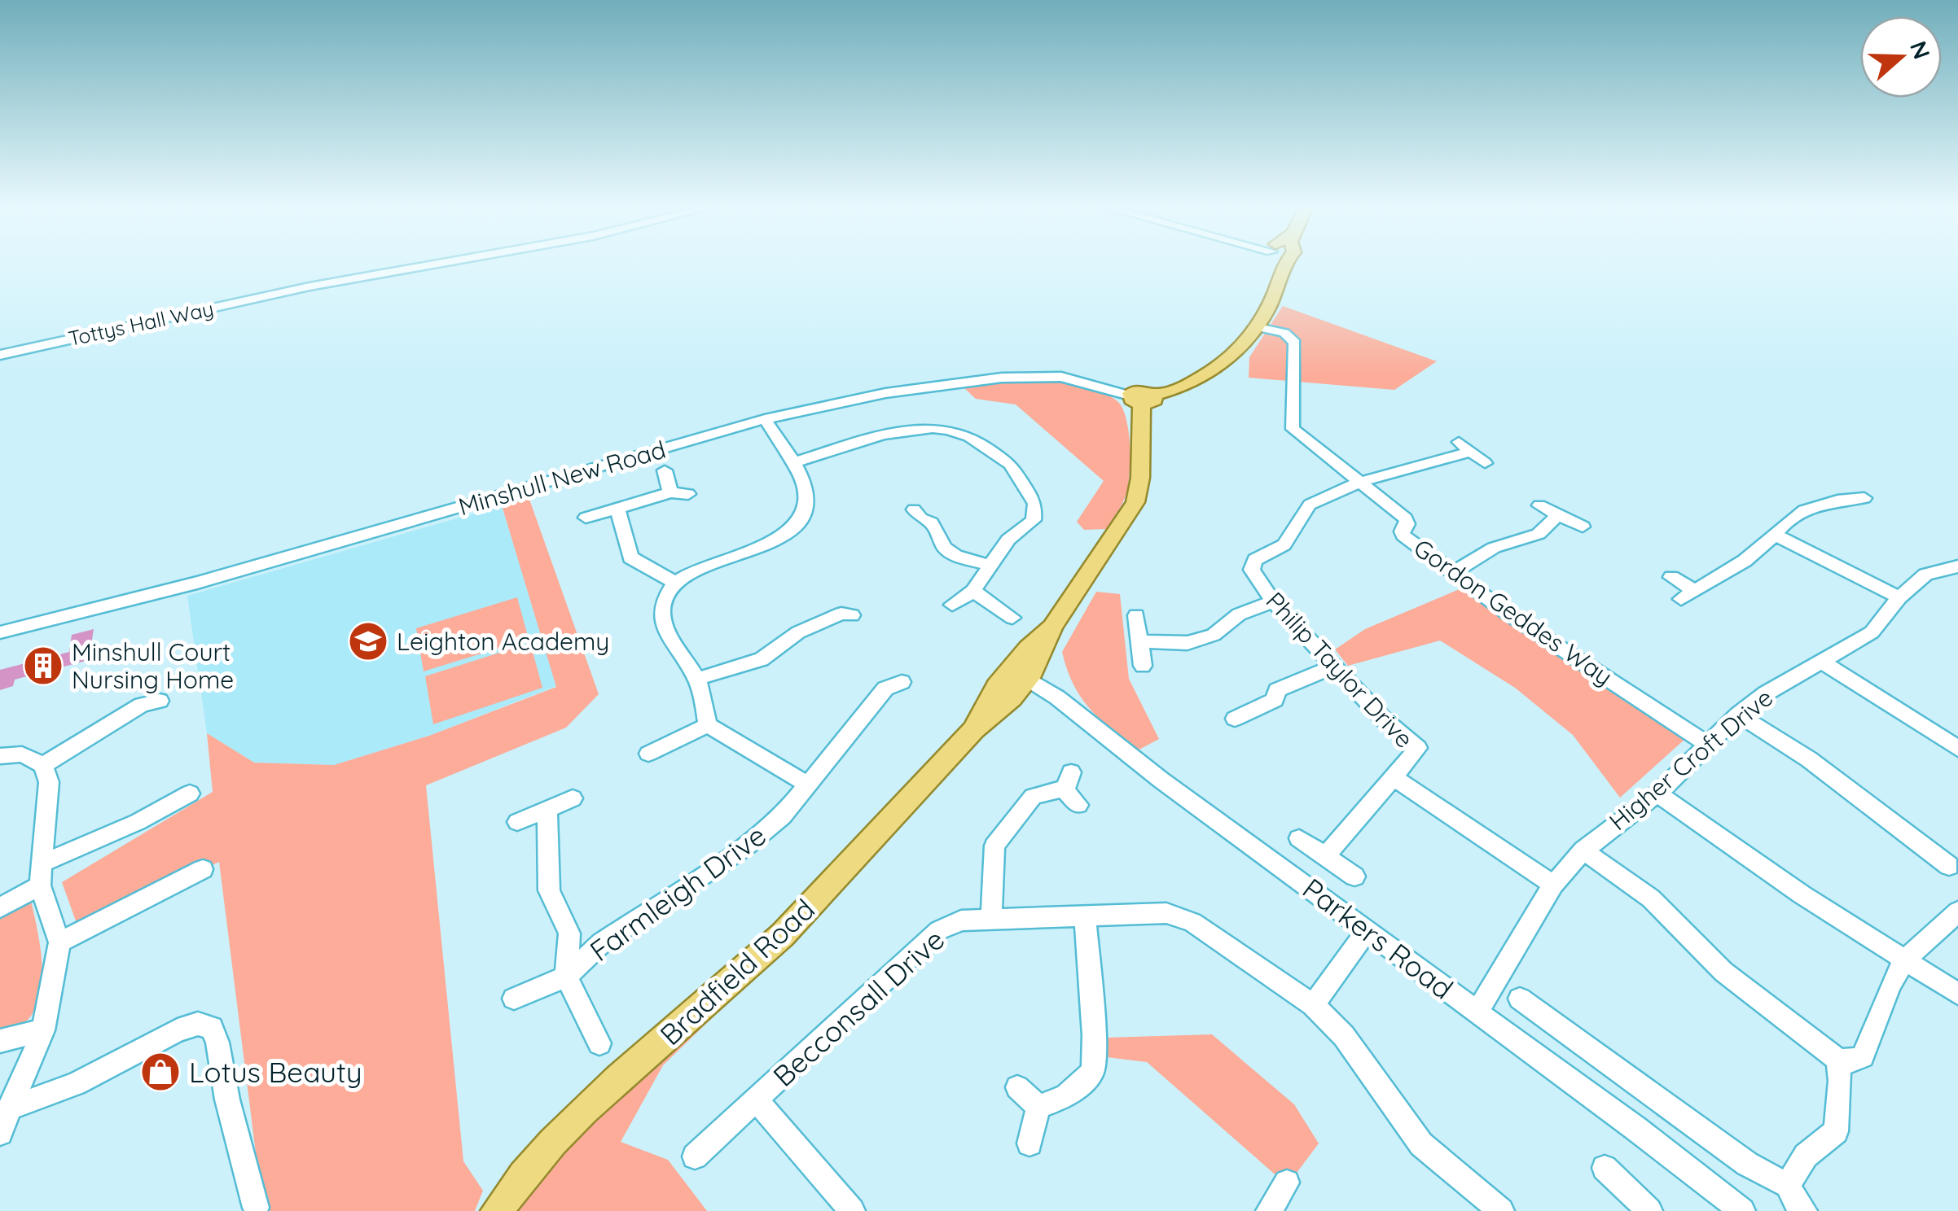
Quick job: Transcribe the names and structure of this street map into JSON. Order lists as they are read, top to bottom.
{
  "streets": {
    "main road": ["Bradfield Road"],
    "street": [
      "Tottys Hall Way",
      "Minshull New Road",
      "Gordon Geddes Way",
      "Philip Taylor Drive",
      "Higher Croft Drive",
      "Farmleigh Drive",
      "Parkers Road",
      "Becconsall Drive"
    ]
  },
  "crossings": [
    ["Minshull New Road", "Bradfield Road"],
    ["Gordon Geddes Way", "Philip Taylor Drive"],
    ["Gordon Geddes Way", "Higher Croft Drive"],
    ["Higher Croft Drive", "Parkers Road"],
    ["Parkers Road", "Bradfield Road"]
  ],
  "places": {
    "school or university": ["Leighton Academy"],
    "building": ["Minshull Court Nursing Home"],
    "shop": ["Lotus Beauty"]
  },
  "north": "right"
}
